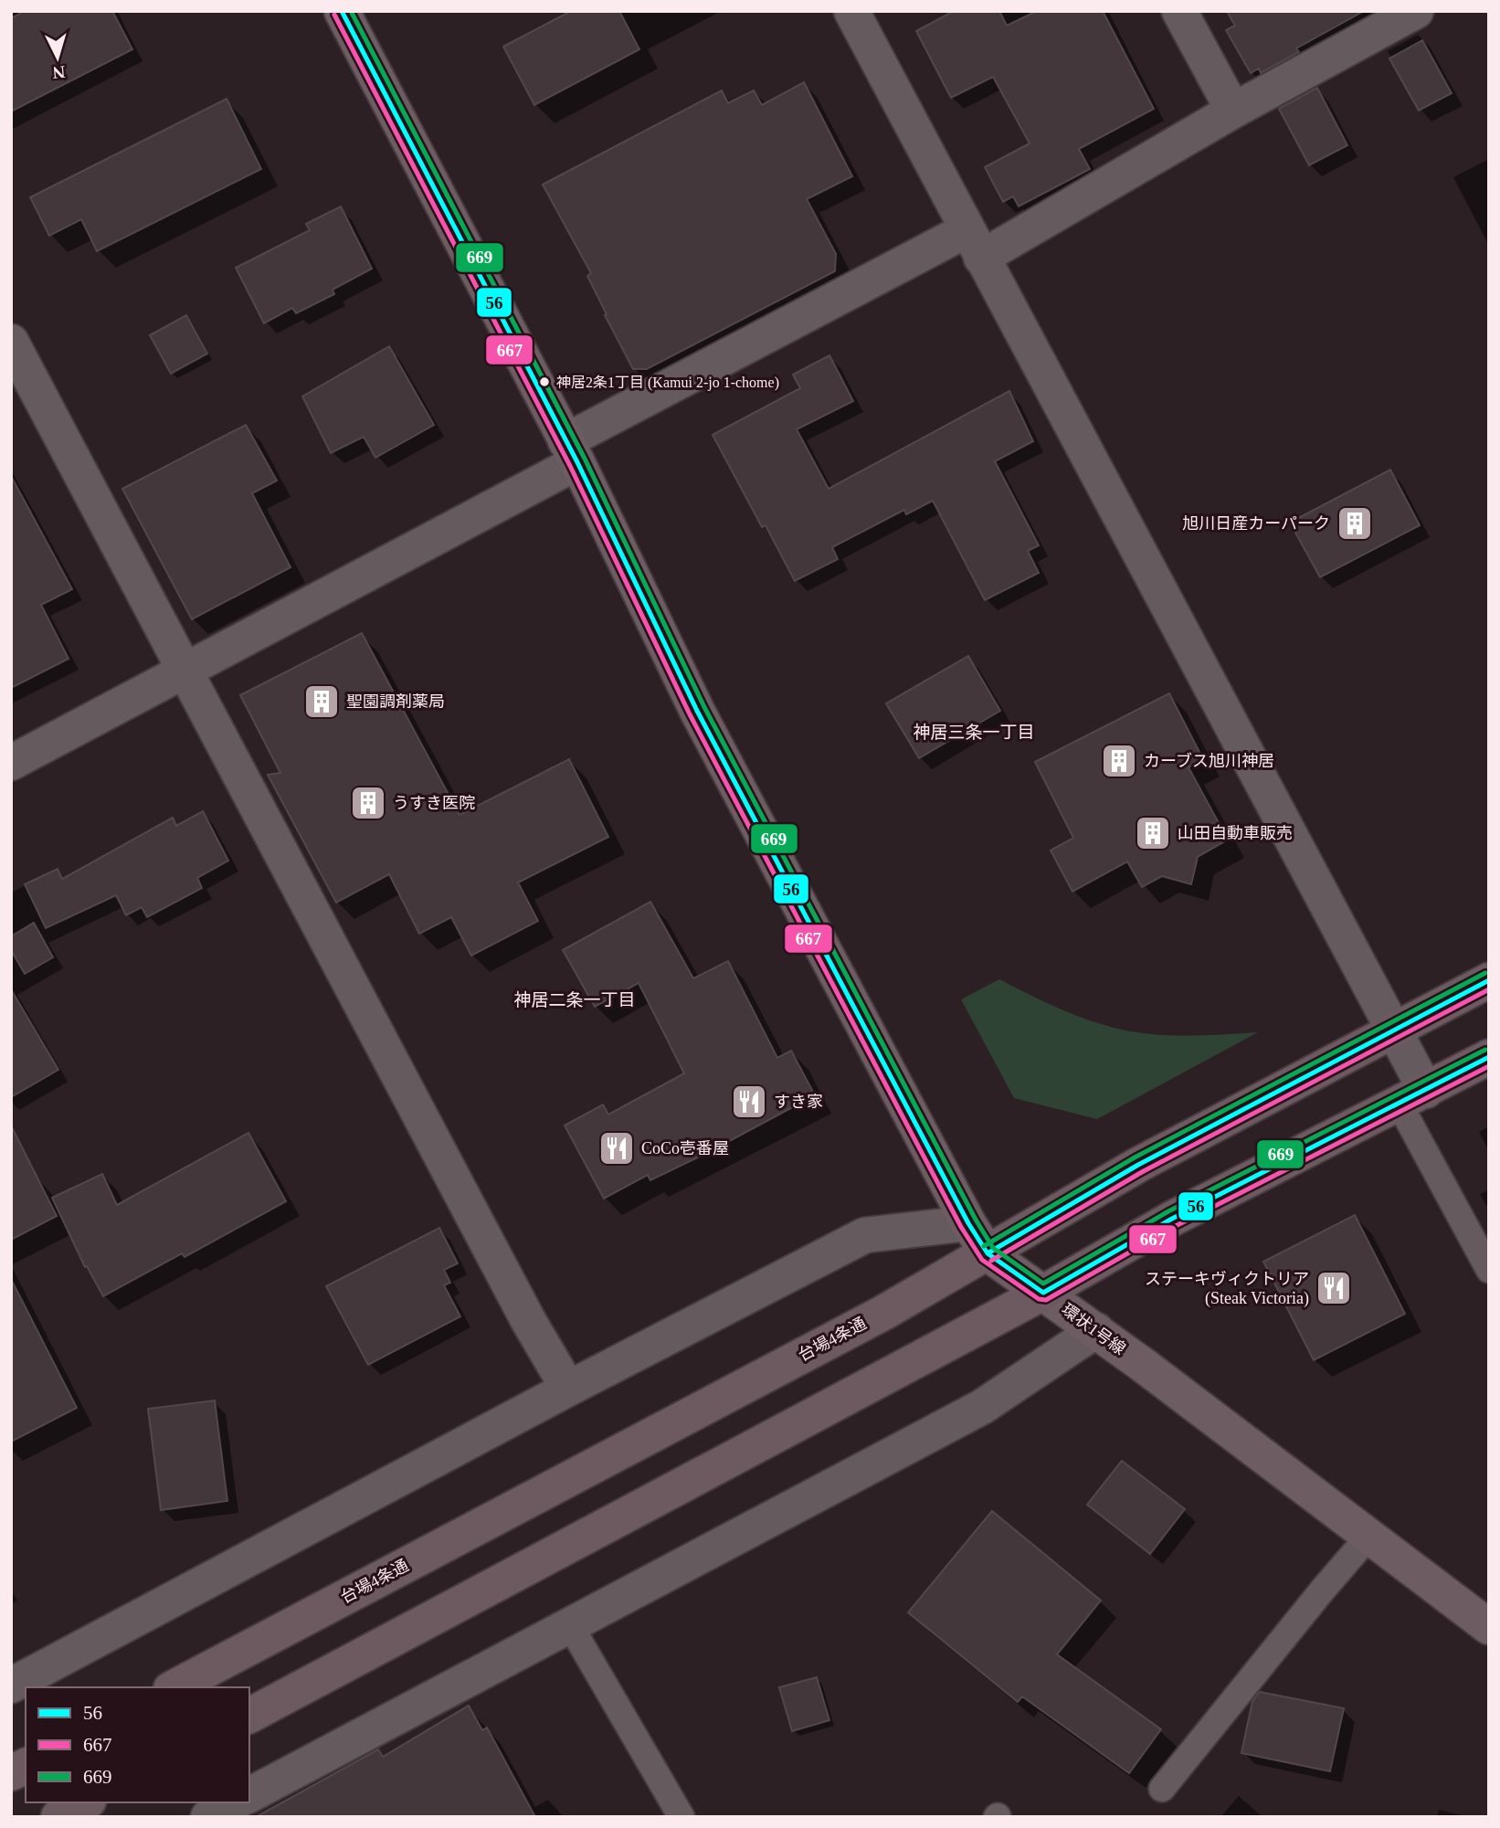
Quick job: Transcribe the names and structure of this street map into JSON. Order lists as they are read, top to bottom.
{
  "streets": {
    "highway": ["台場4条通"],
    "main road": ["環状1号線"]
  },
  "crossings": [
    ["環状1号線", "台場4条通"]
  ],
  "districts": ["神居三条一丁目", "神居二条一丁目"],
  "places": {
    "other": ["神居2条1丁目 (Kamui 2-jo 1-chome)"],
    "building": [
      "旭川日産カーパーク",
      "聖園調剤薬局",
      "カーブス旭川神居",
      "うすき医院",
      "山田自動車販売"
    ],
    "restaurant": ["すき家", "CoCo壱番屋", "ステーキヴィクトリア (Steak Victoria)"]
  },
  "lines": ["transit line 56", "transit line 669", "transit line 667"],
  "legend": ["56", "667", "669"],
  "north": "bottom"
}
